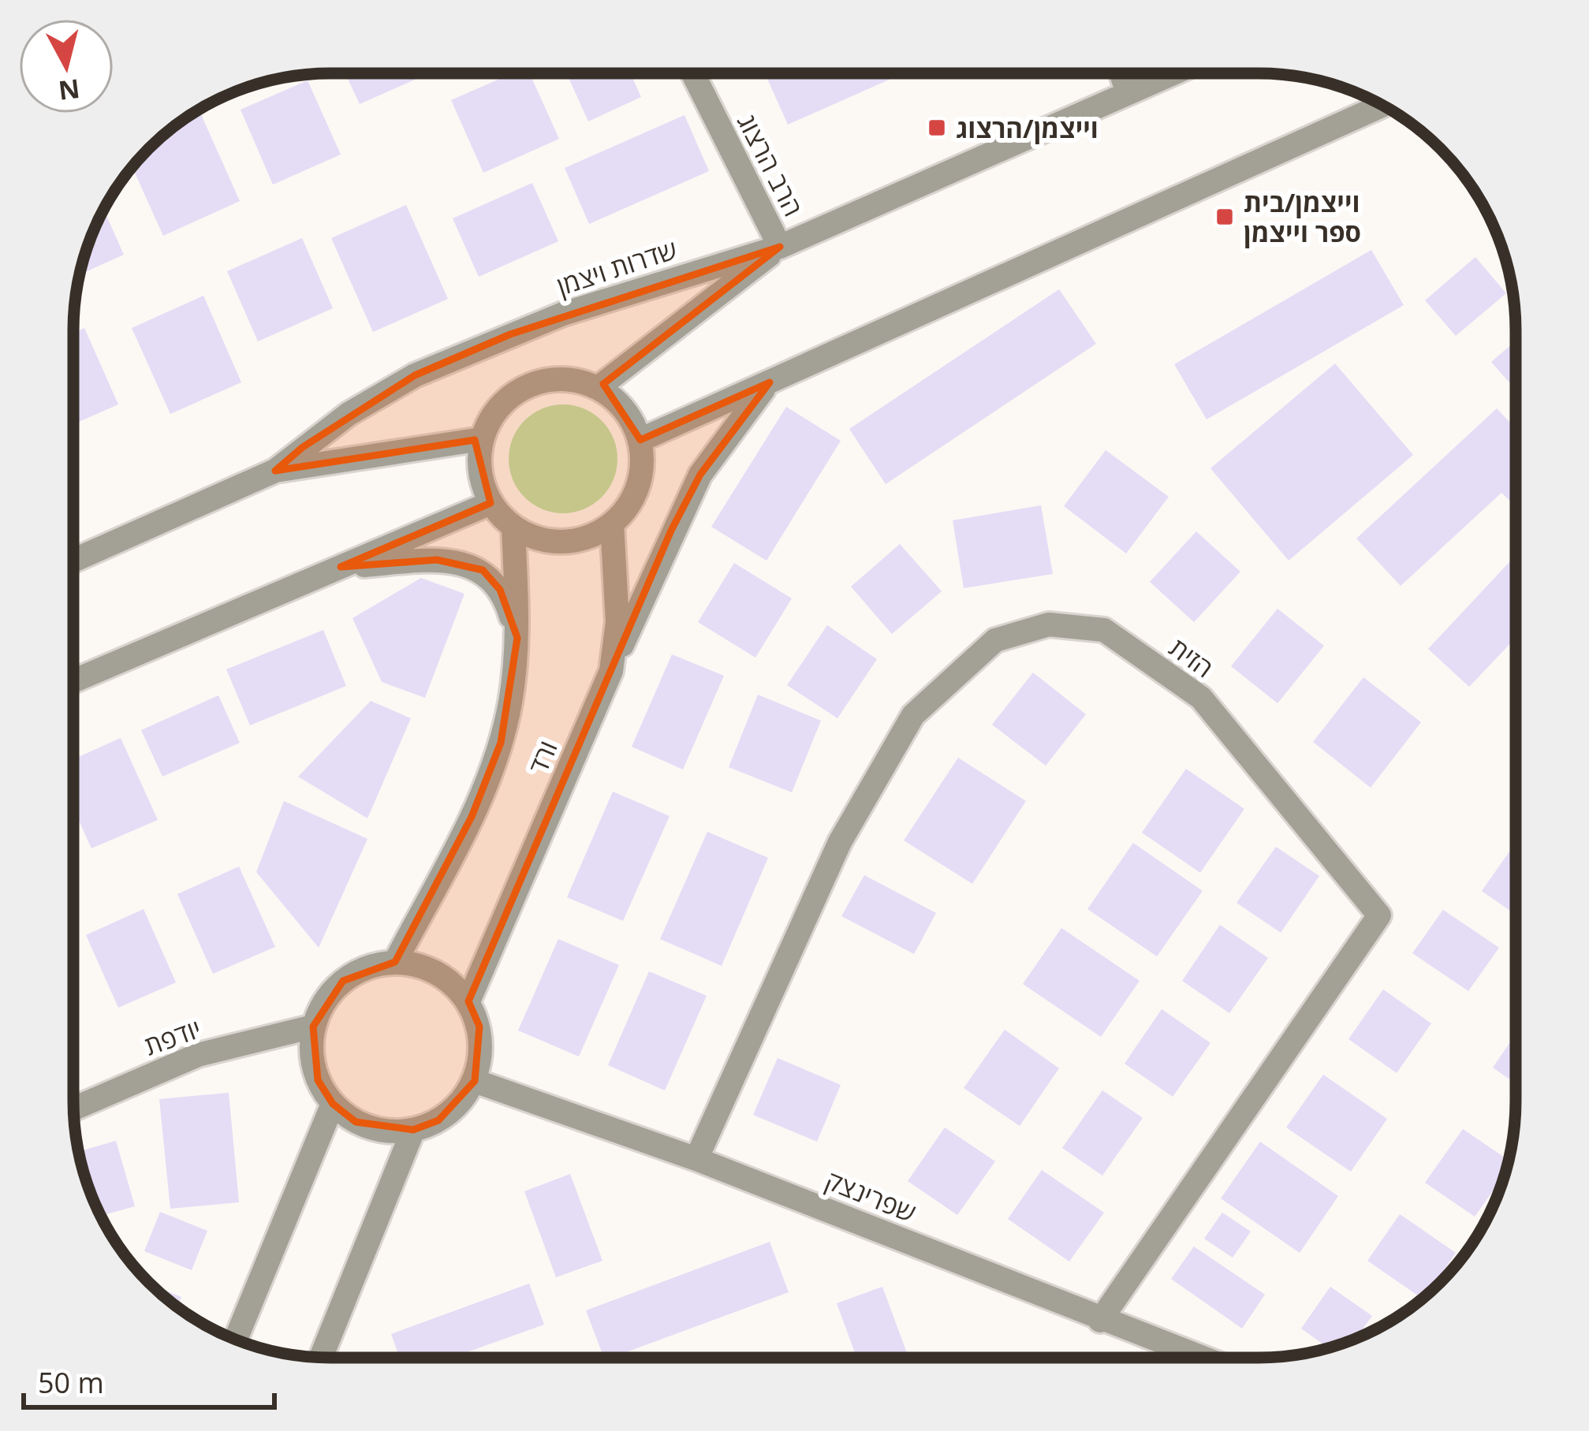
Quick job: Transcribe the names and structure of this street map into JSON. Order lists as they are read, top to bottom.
{
  "streets": {
    "street": [
      "הרב הרצוג",
      "שדרות ויצמן",
      "הזית",
      "ורד",
      "יודפת",
      "שפרינצק"
    ]
  },
  "crossings": [
    ["הרב הרצוג", "שדרות ויצמן"],
    ["הזית", "שפרינצק"],
    ["ורד", "יודפת"],
    ["ורד", "שפרינצק"],
    ["יודפת", "שפרינצק"]
  ],
  "places": {
    "transit": ["וייצמן/הרצוג", "וייצמן/בית ספר וייצמן"]
  },
  "scale_bar": "50 m",
  "north": "bottom"
}
